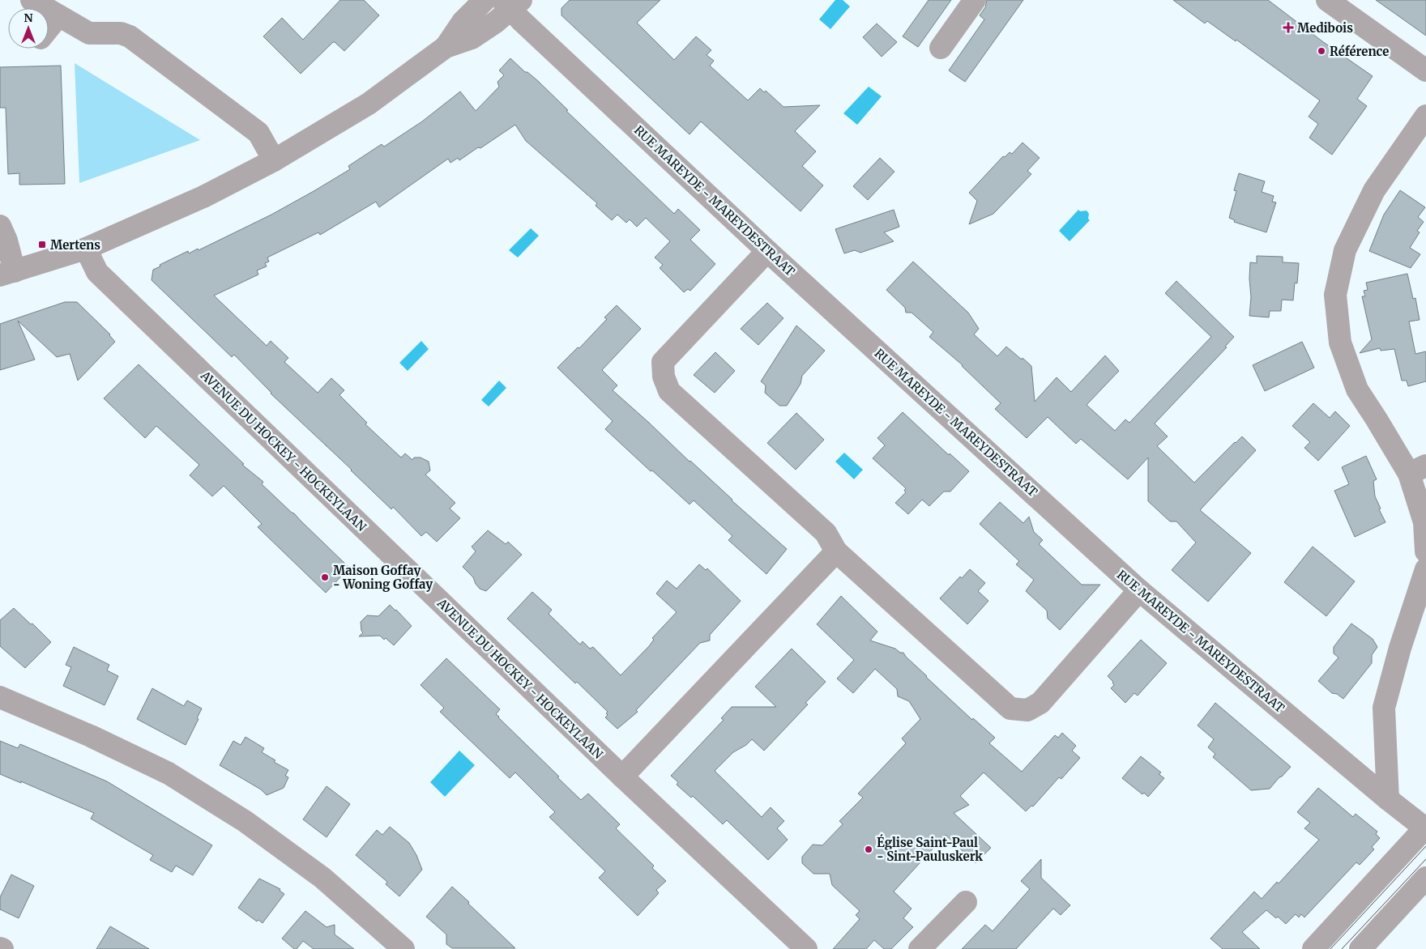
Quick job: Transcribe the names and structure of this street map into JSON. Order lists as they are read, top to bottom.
{
  "streets": {
    "street": ["RUE MAREYDE - MAREYDESTRAAT", "AVENUE DU HOCKEY - HOCKEYLAAN"]
  },
  "places": {
    "health": ["Medibois"],
    "other": ["Référence", "Maison Goffay - Woning Goffay", "Église Saint-Paul - Sint-Pauluskerk"],
    "transit": ["Mertens"]
  },
  "north": "top"
}
